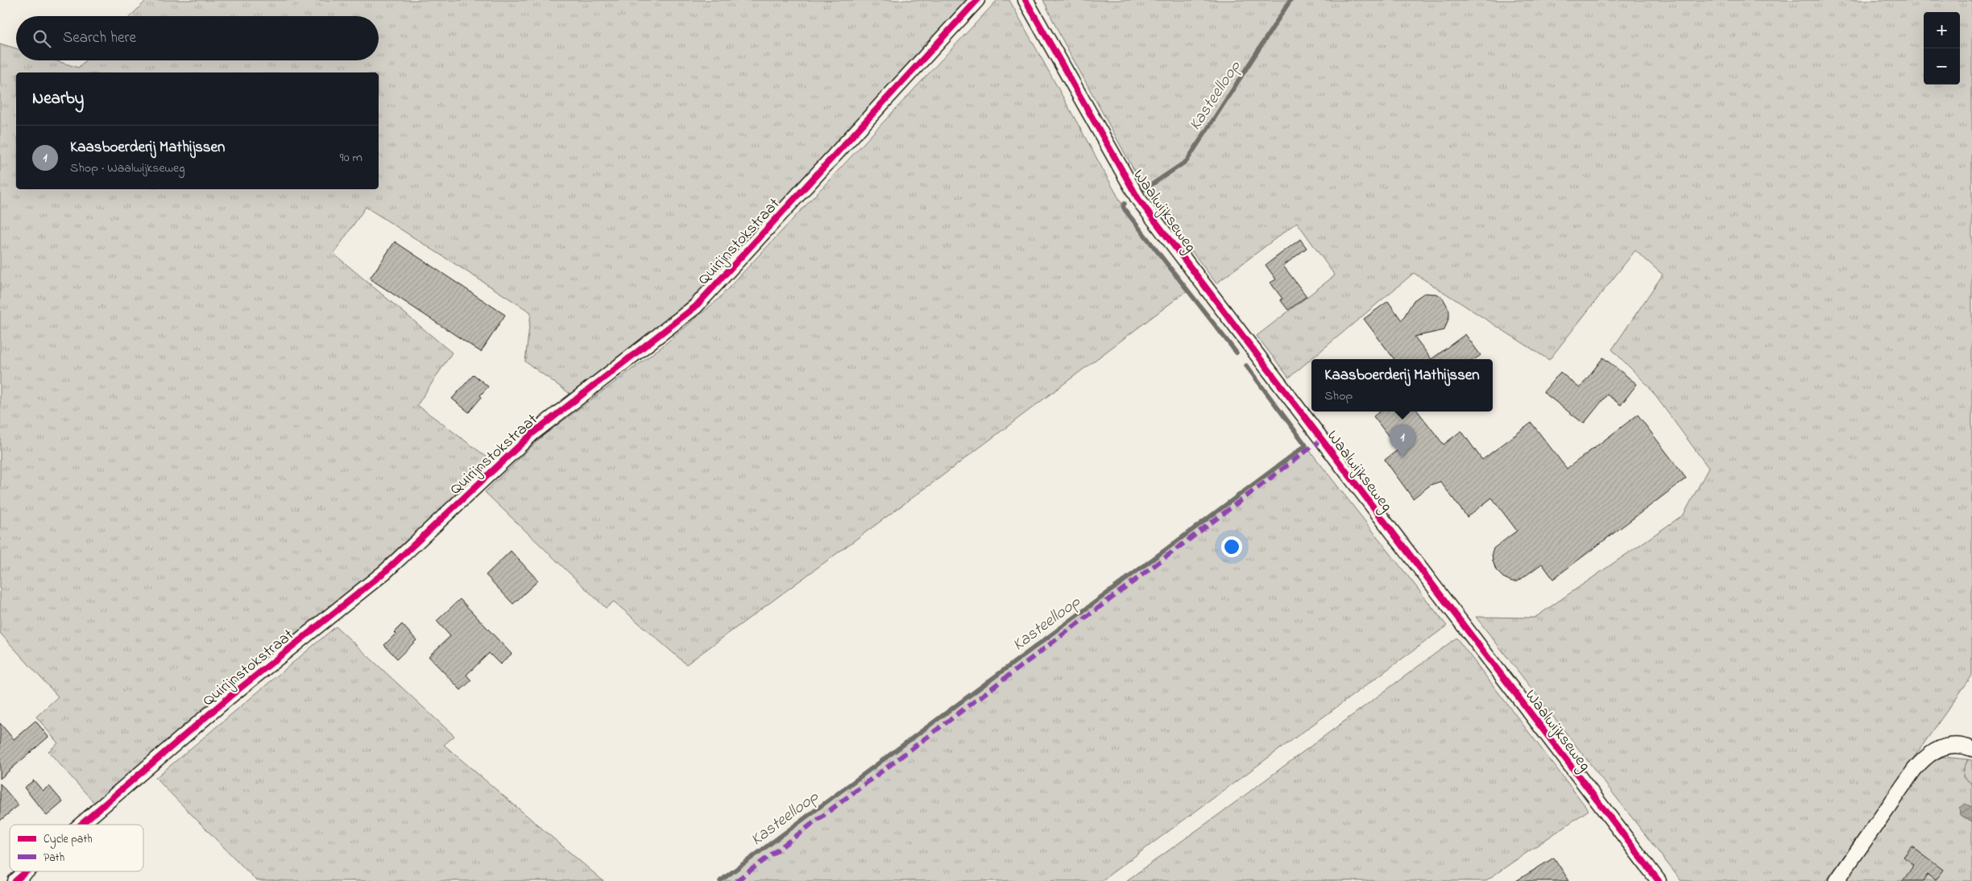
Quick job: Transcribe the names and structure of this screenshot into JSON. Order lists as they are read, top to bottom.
{
  "streets": {
    "street": ["Waalwijkseweg", "Quirijnstokstraat"]
  },
  "water": ["Kasteelloop"],
  "legend": ["Cycle path", "Path"],
  "page": {
    "map_buttons": ["+", "−"],
    "search": "Search here",
    "heading": "Nearby",
    "list": [
      {
        "mark": "1",
        "name": "Kaasboerderij Mathijssen",
        "note": "Shop · Waalwijkseweg",
        "value": "90 m"
      }
    ],
    "popup": ["Kaasboerderij Mathijssen", "Shop"],
    "pins": "1"
  }
}
